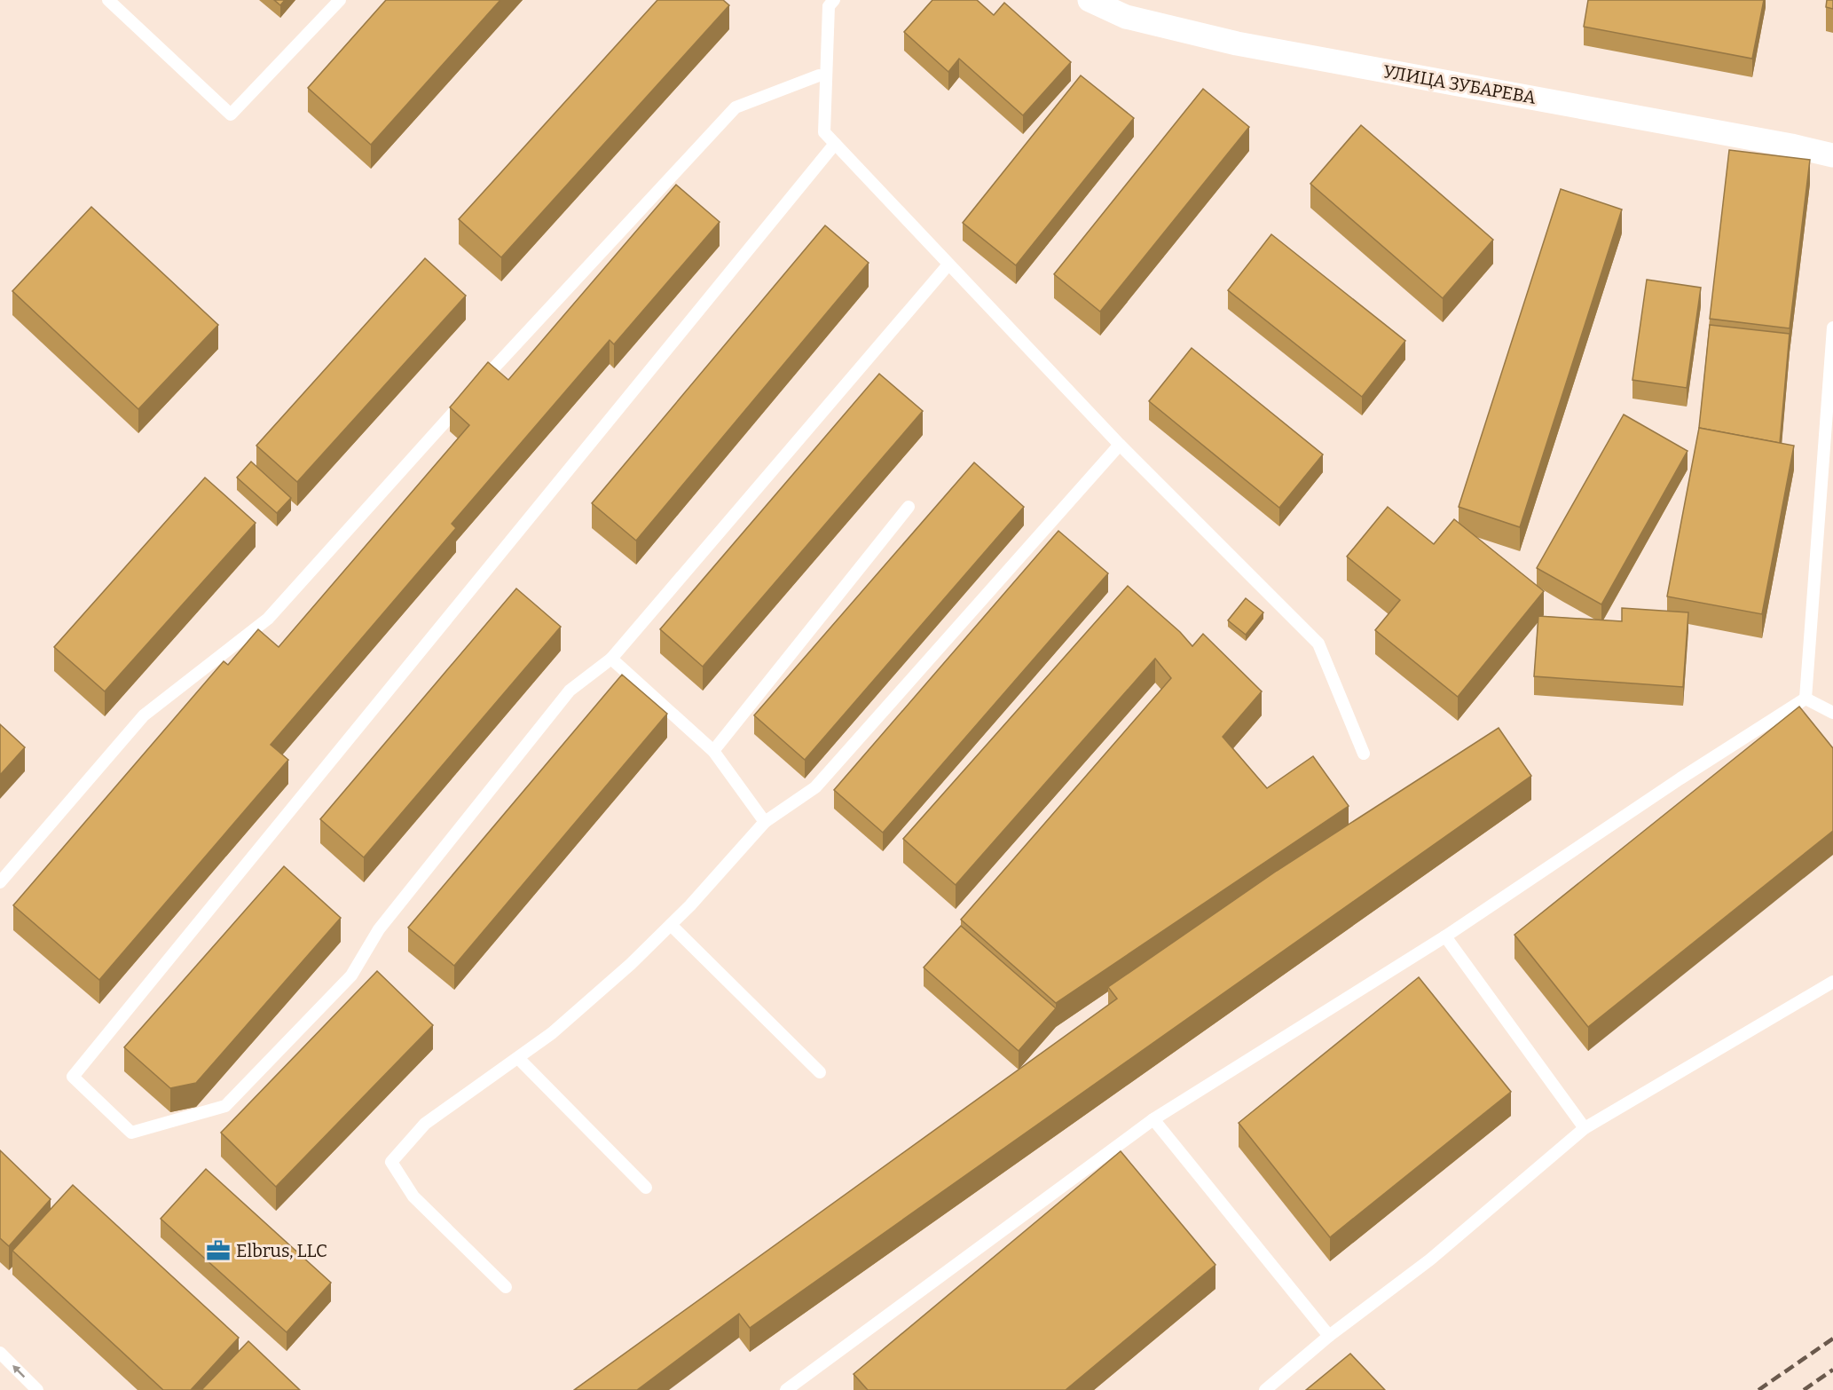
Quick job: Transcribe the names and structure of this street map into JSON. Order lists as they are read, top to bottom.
{
  "streets": {
    "street": ["УЛИЦА ЗУБАРЕВА"]
  },
  "places": {
    "office": ["Elbrus, LLC"]
  }
}
